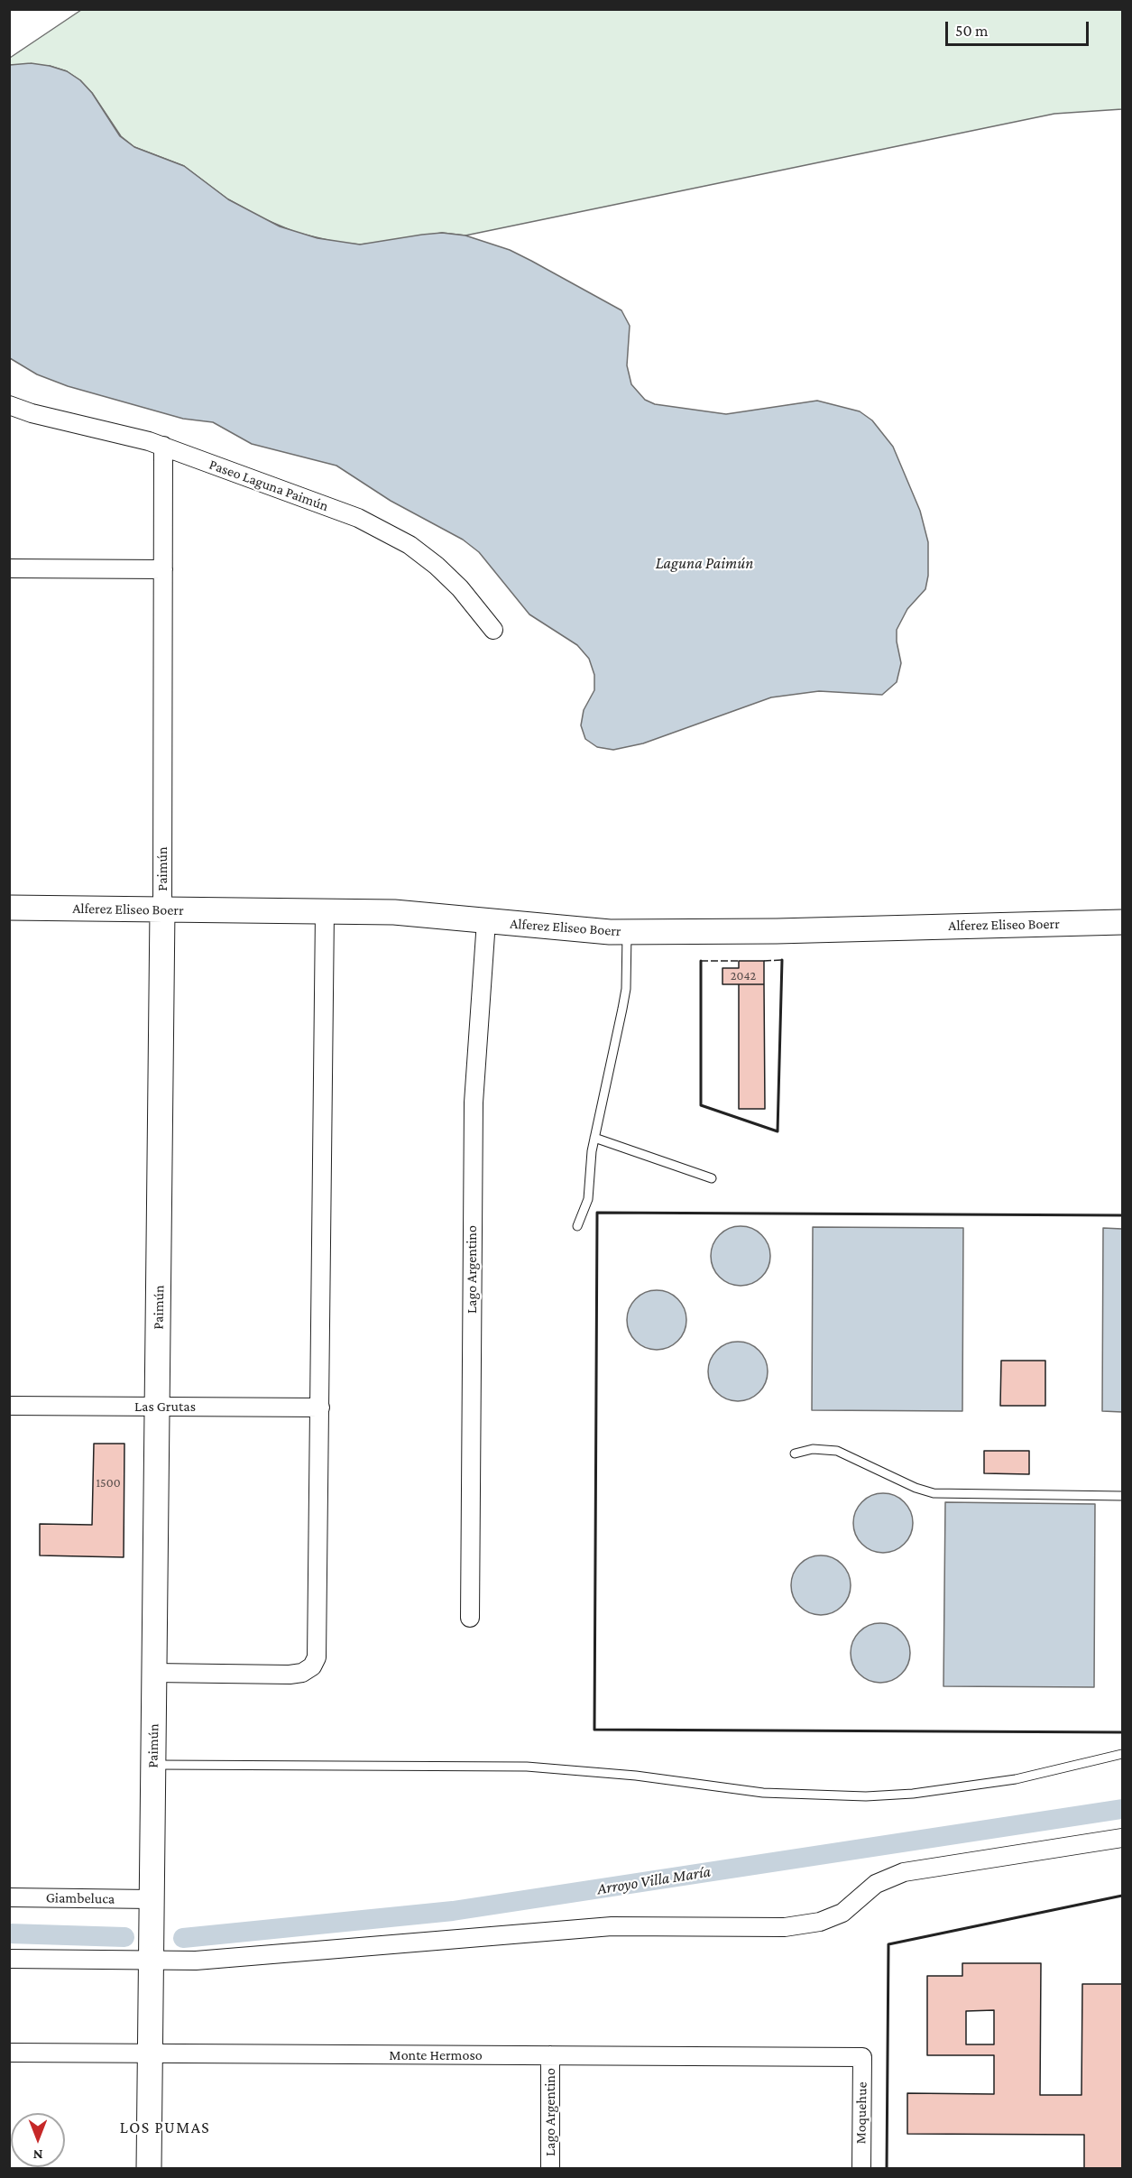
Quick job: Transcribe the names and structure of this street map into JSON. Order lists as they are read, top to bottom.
{
  "streets": {
    "street": [
      "Paseo Laguna Paimún",
      "Paimún",
      "Alferez Eliseo Boerr",
      "Lago Argentino",
      "Las Grutas",
      "Giambeluca",
      "Monte Hermoso",
      "Moquehue"
    ]
  },
  "crossings": [
    ["Paseo Laguna Paimún", "Paimún"],
    ["Paimún", "Alferez Eliseo Boerr"],
    ["Paimún", "Las Grutas"],
    ["Paimún", "Giambeluca"],
    ["Paimún", "Monte Hermoso"],
    ["Alferez Eliseo Boerr", "Lago Argentino"],
    ["Lago Argentino", "Monte Hermoso"],
    ["Monte Hermoso", "Moquehue"]
  ],
  "districts": ["LOS PUMAS"],
  "water": ["Laguna Paimún", "Arroyo Villa María"],
  "house_numbers": ["2042", "1500"],
  "scale_bar": "50 m",
  "north": "bottom"
}
